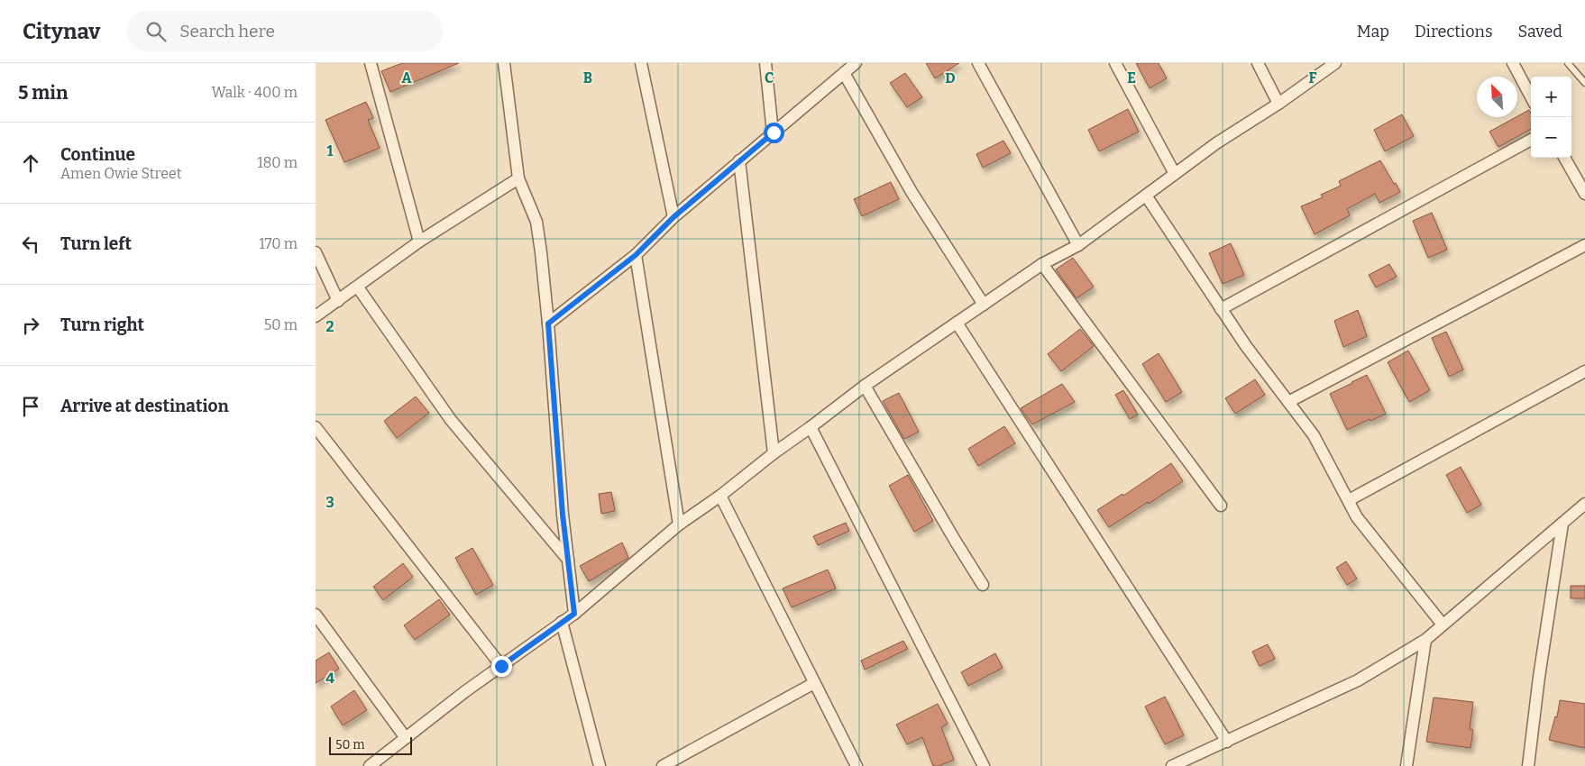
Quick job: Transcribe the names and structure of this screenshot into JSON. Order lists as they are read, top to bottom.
{
  "scale_bar": "50 m",
  "north": "top left",
  "page": {
    "header": "Citynav",
    "search": "Search here",
    "nav": ["Map", "Directions", "Saved"],
    "heading": ["5 min", "Walk · 400 m"],
    "map_buttons": ["+", "−"],
    "list": [
      ["Continue", "Amen Owie Street", "180 m"],
      ["Turn left", "170 m"],
      ["Turn right", "50 m"],
      "Arrive at destination"
    ],
    "scale": "50 m"
  },
  "grid": {
    "columns": [
      "A",
      "B",
      "C",
      "D",
      "E",
      "F"
    ],
    "rows": [
      "1",
      "2",
      "3",
      "4"
    ]
  }
}
